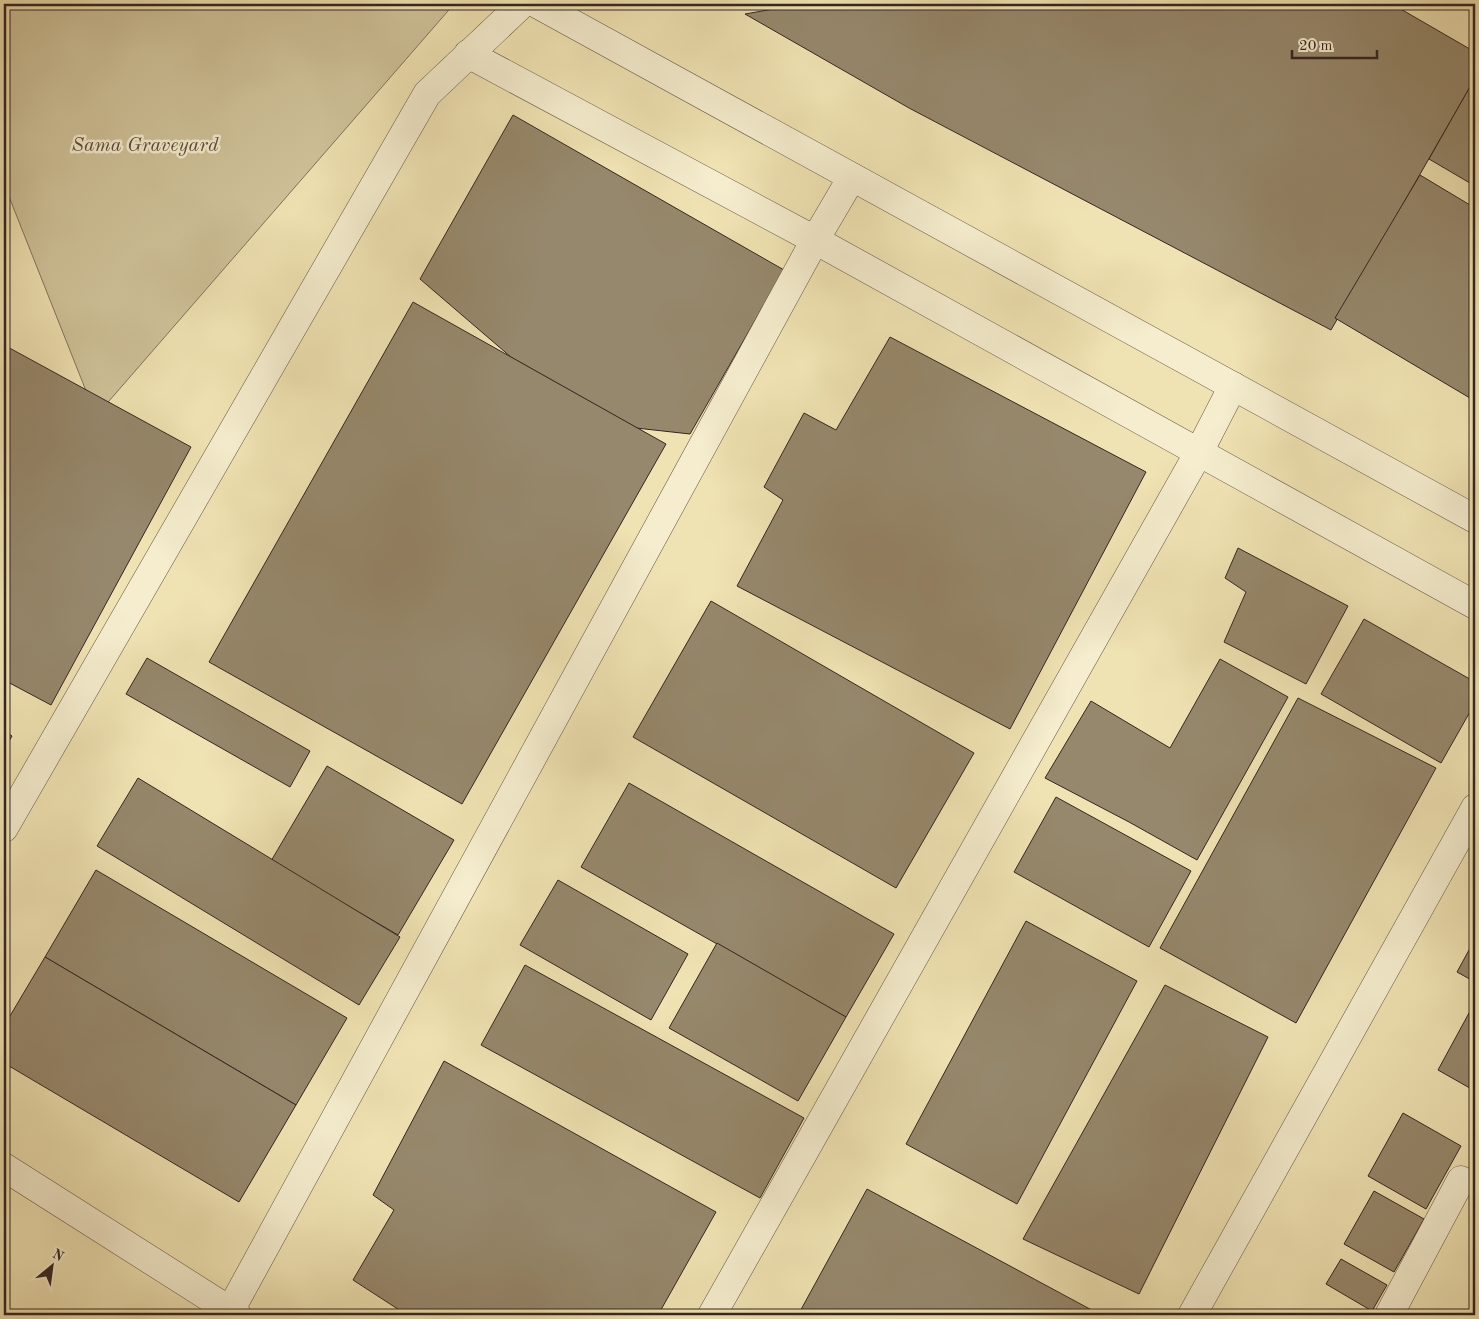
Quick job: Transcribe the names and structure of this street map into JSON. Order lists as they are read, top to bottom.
{
  "parks": ["Sama Graveyard"],
  "scale_bar": "20 m",
  "north": "top right"
}
